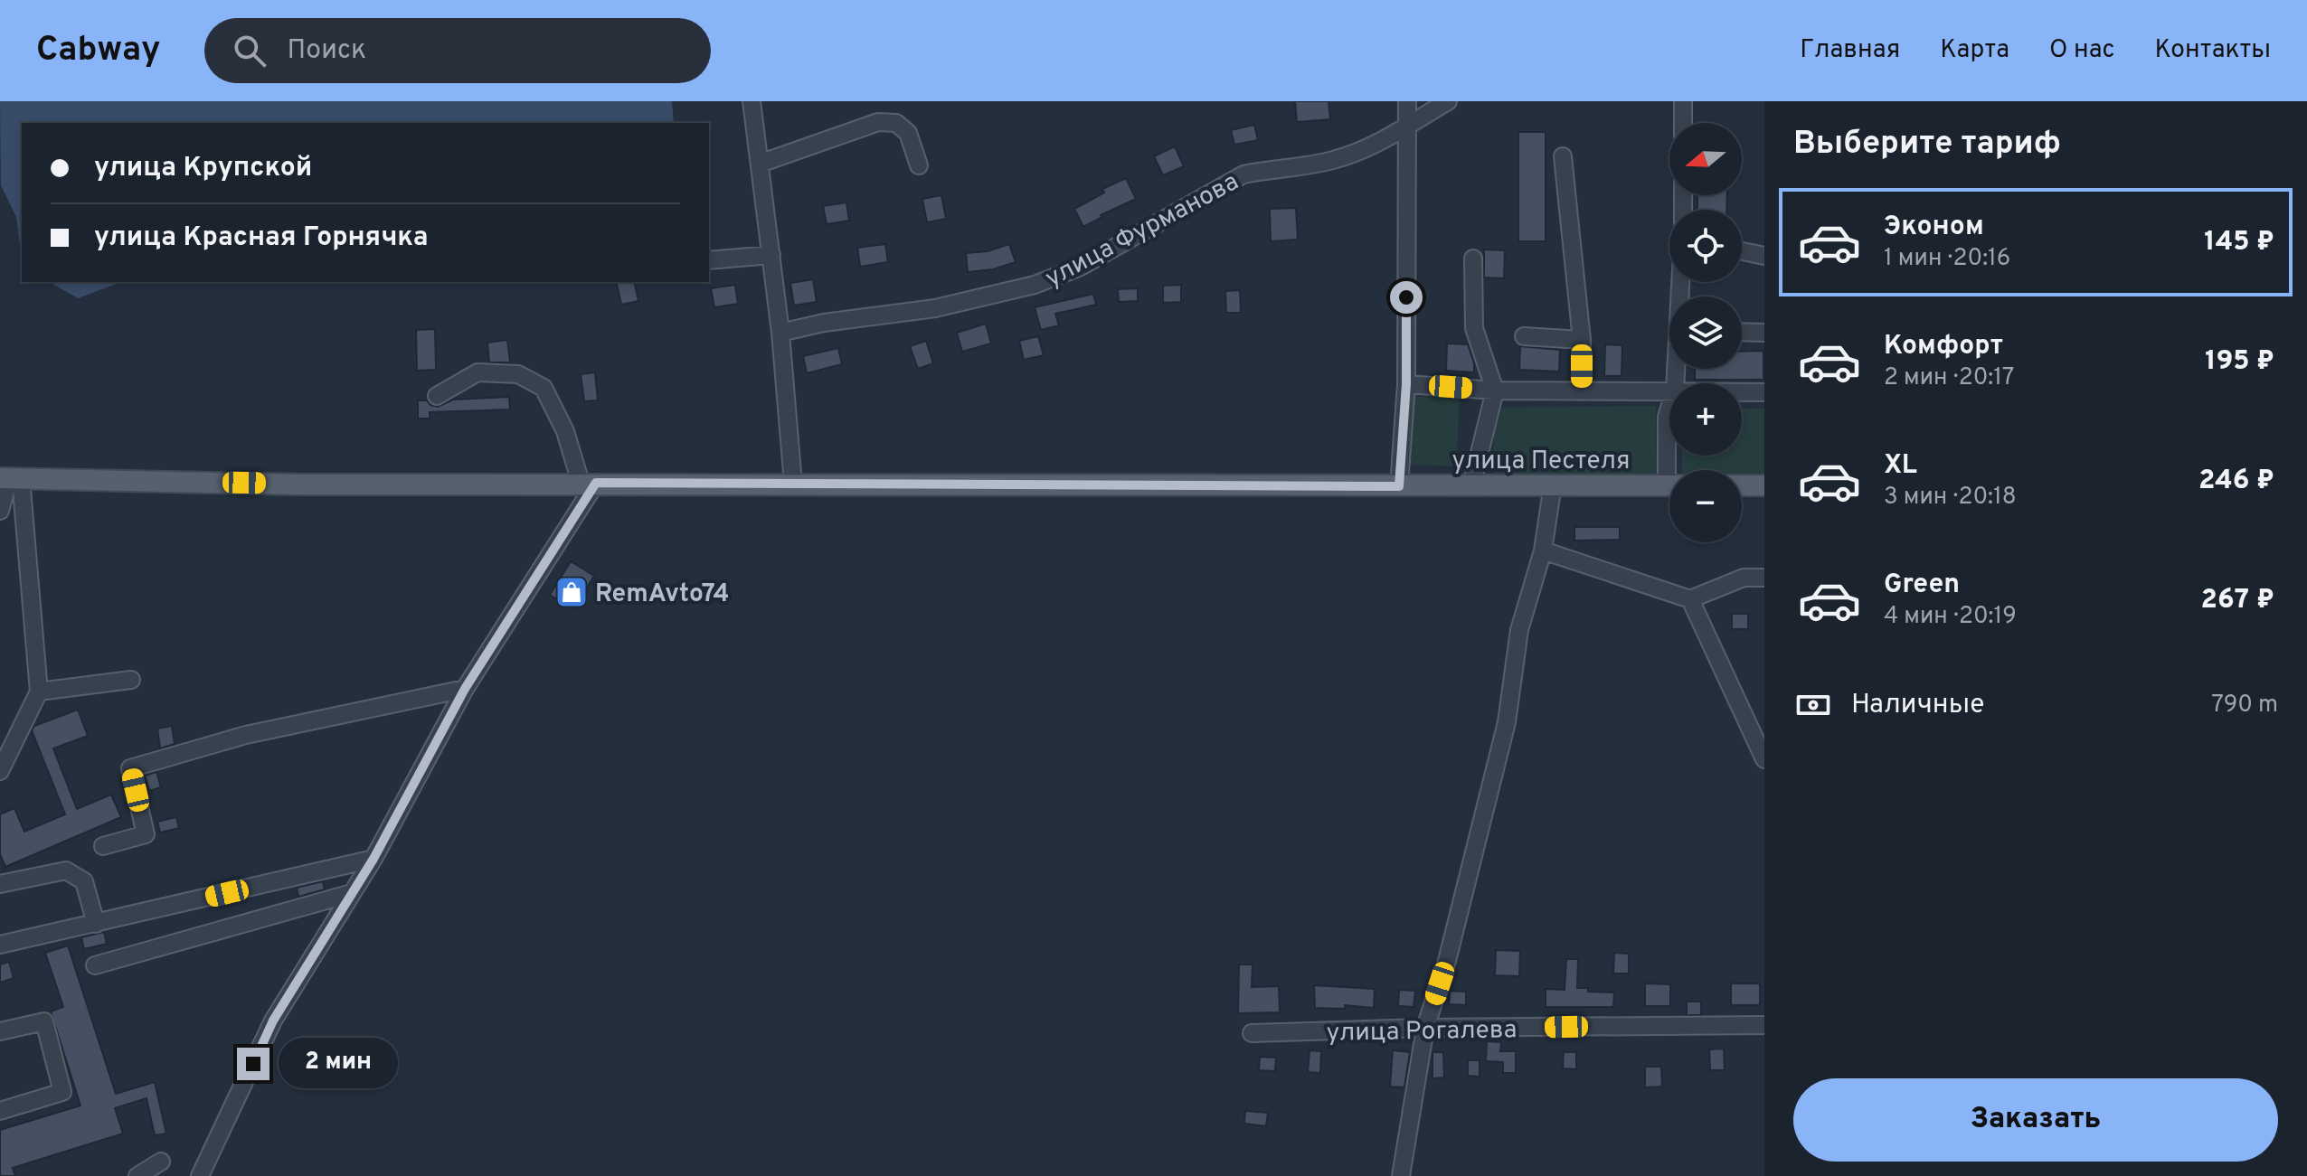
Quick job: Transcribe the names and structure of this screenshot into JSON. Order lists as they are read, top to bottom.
{
  "streets": {
    "main road": ["улица Пестеля"],
    "street": ["улица Фурманова", "улица Рогалева"]
  },
  "places": {
    "shop": ["RemAvto74"]
  },
  "north": "left",
  "page": {
    "header": "Cabway",
    "search": "Поиск",
    "nav": [
      "Главная",
      "Карта",
      "О нас",
      "Контакты"
    ],
    "heading": "Выберите тариф",
    "map_buttons": ["+", "−"],
    "banner": ["улица Крупской", "улица Красная Горнячка"],
    "list": [
      {
        "name": "Эконом",
        "note": "1 мин · 20:16",
        "value": "145 ₽"
      },
      {
        "name": "Комфорт",
        "note": "2 мин · 20:17",
        "value": "195 ₽"
      },
      {
        "name": "XL",
        "note": "3 мин · 20:18",
        "value": "246 ₽"
      },
      {
        "name": "Green",
        "note": "4 мин · 20:19",
        "value": "267 ₽"
      }
    ],
    "pay": ["Наличные", "790 m"],
    "bubble": "2 мин",
    "buttons": "Заказать"
  }
}
